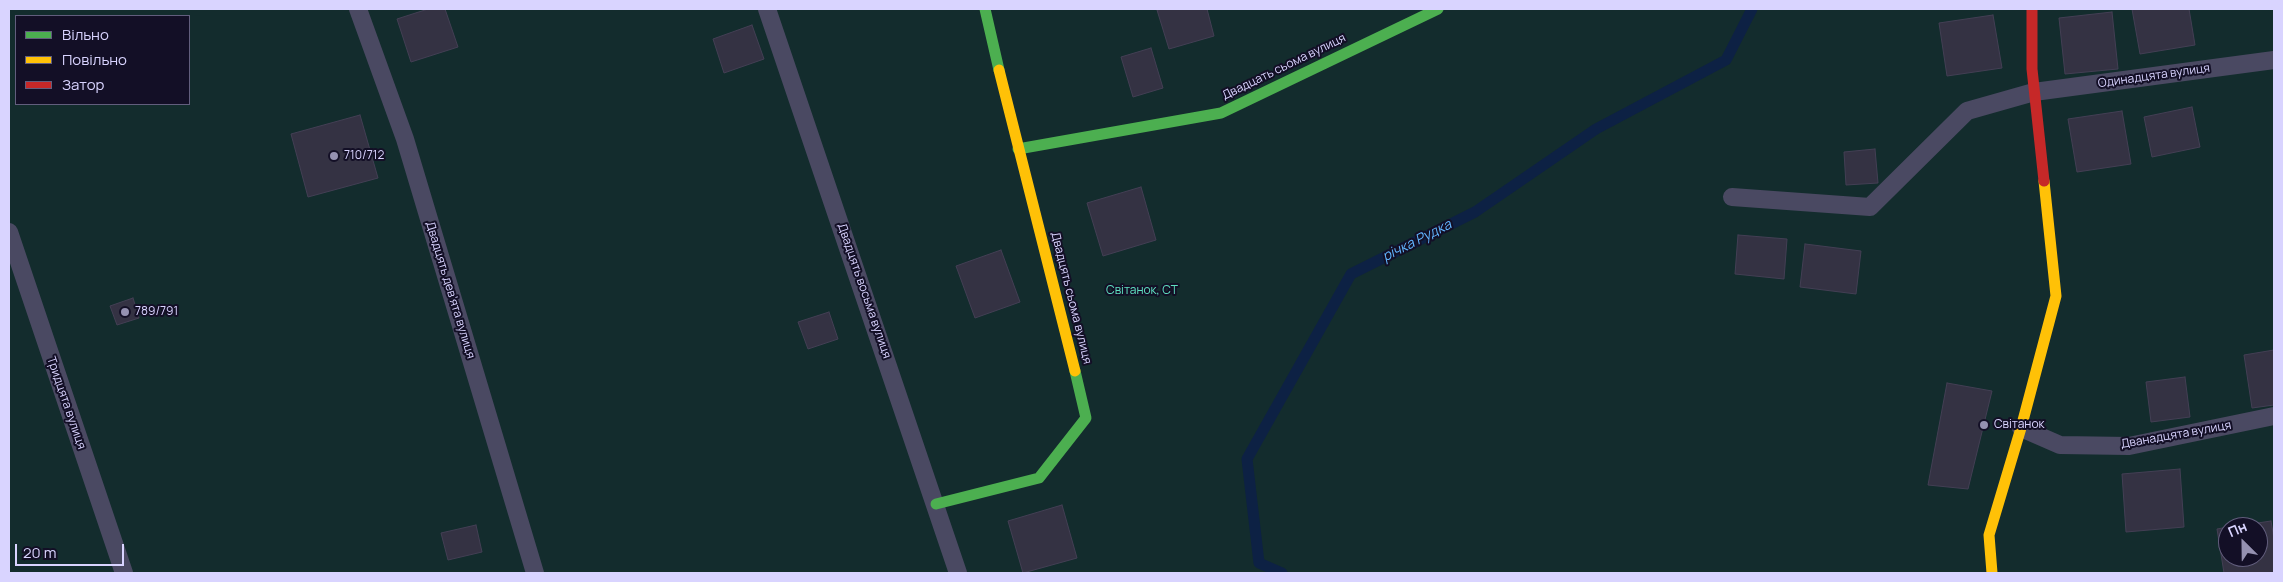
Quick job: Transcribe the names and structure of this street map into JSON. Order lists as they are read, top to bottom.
{
  "streets": {
    "street": ["Двадцать сьома вулиця", "Двадцять сьома вулиця"],
    "lane": [
      "Одинадцята вулиця",
      "Двадцять дев’ята вулиця",
      "Двадцять восьма вулиця",
      "Тридцята вулиця",
      "Дванадцята вулиця"
    ]
  },
  "crossings": [
    ["Двадцать сьома вулиця", "Двадцять сьома вулиця"],
    ["Двадцять восьма вулиця", "Двадцять сьома вулиця"]
  ],
  "water": ["річка Рудка"],
  "parks": ["Світанок, СТ"],
  "places": ["710/712", "789/791", "Світанок"],
  "legend": ["Вільно", "Повільно", "Затор"],
  "scale_bar": "20 m",
  "north": "top left"
}
